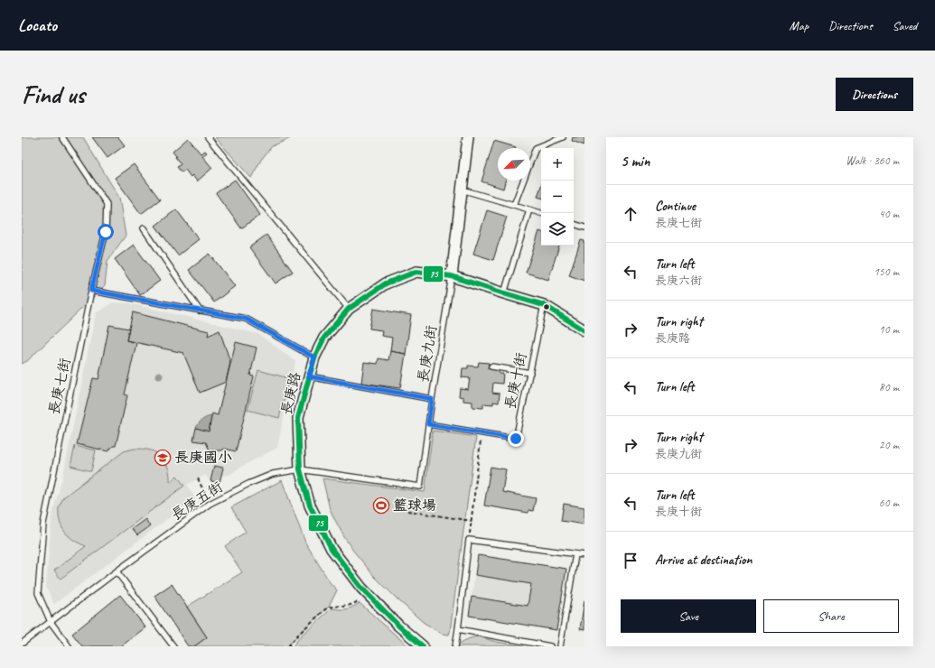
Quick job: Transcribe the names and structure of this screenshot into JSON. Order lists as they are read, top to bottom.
{
  "streets": {
    "street": ["長庚路"],
    "lane": [
      "長庚九街",
      "長庚十街",
      "長庚七街",
      "長庚五街"
    ]
  },
  "crossings": [
    ["長庚九街", "長庚十街"],
    ["長庚九街", "長庚路"],
    ["長庚九街", "長庚五街"],
    ["長庚十街", "長庚路"],
    ["長庚七街", "長庚五街"],
    ["長庚路", "長庚五街"]
  ],
  "places": {
    "school or university": ["長庚國小"],
    "sports": ["籃球場"]
  },
  "lines": ["transit line 75"],
  "north": "bottom left",
  "page": {
    "header": "Locato",
    "nav": ["Map", "Directions", "Saved"],
    "buttons": [
      "Directions",
      ["Save", "Share"]
    ],
    "title": "Find us",
    "heading": ["5 min", "Walk · 360 m"],
    "map_buttons": ["+", "−"],
    "list": [
      ["Continue", "長庚七街", "40 m"],
      ["Turn left", "長庚六街", "150 m"],
      ["Turn right", "長庚路", "10 m"],
      ["Turn left", "80 m"],
      ["Turn right", "長庚九街", "20 m"],
      ["Turn left", "長庚十街", "60 m"],
      "Arrive at destination"
    ]
  }
}
